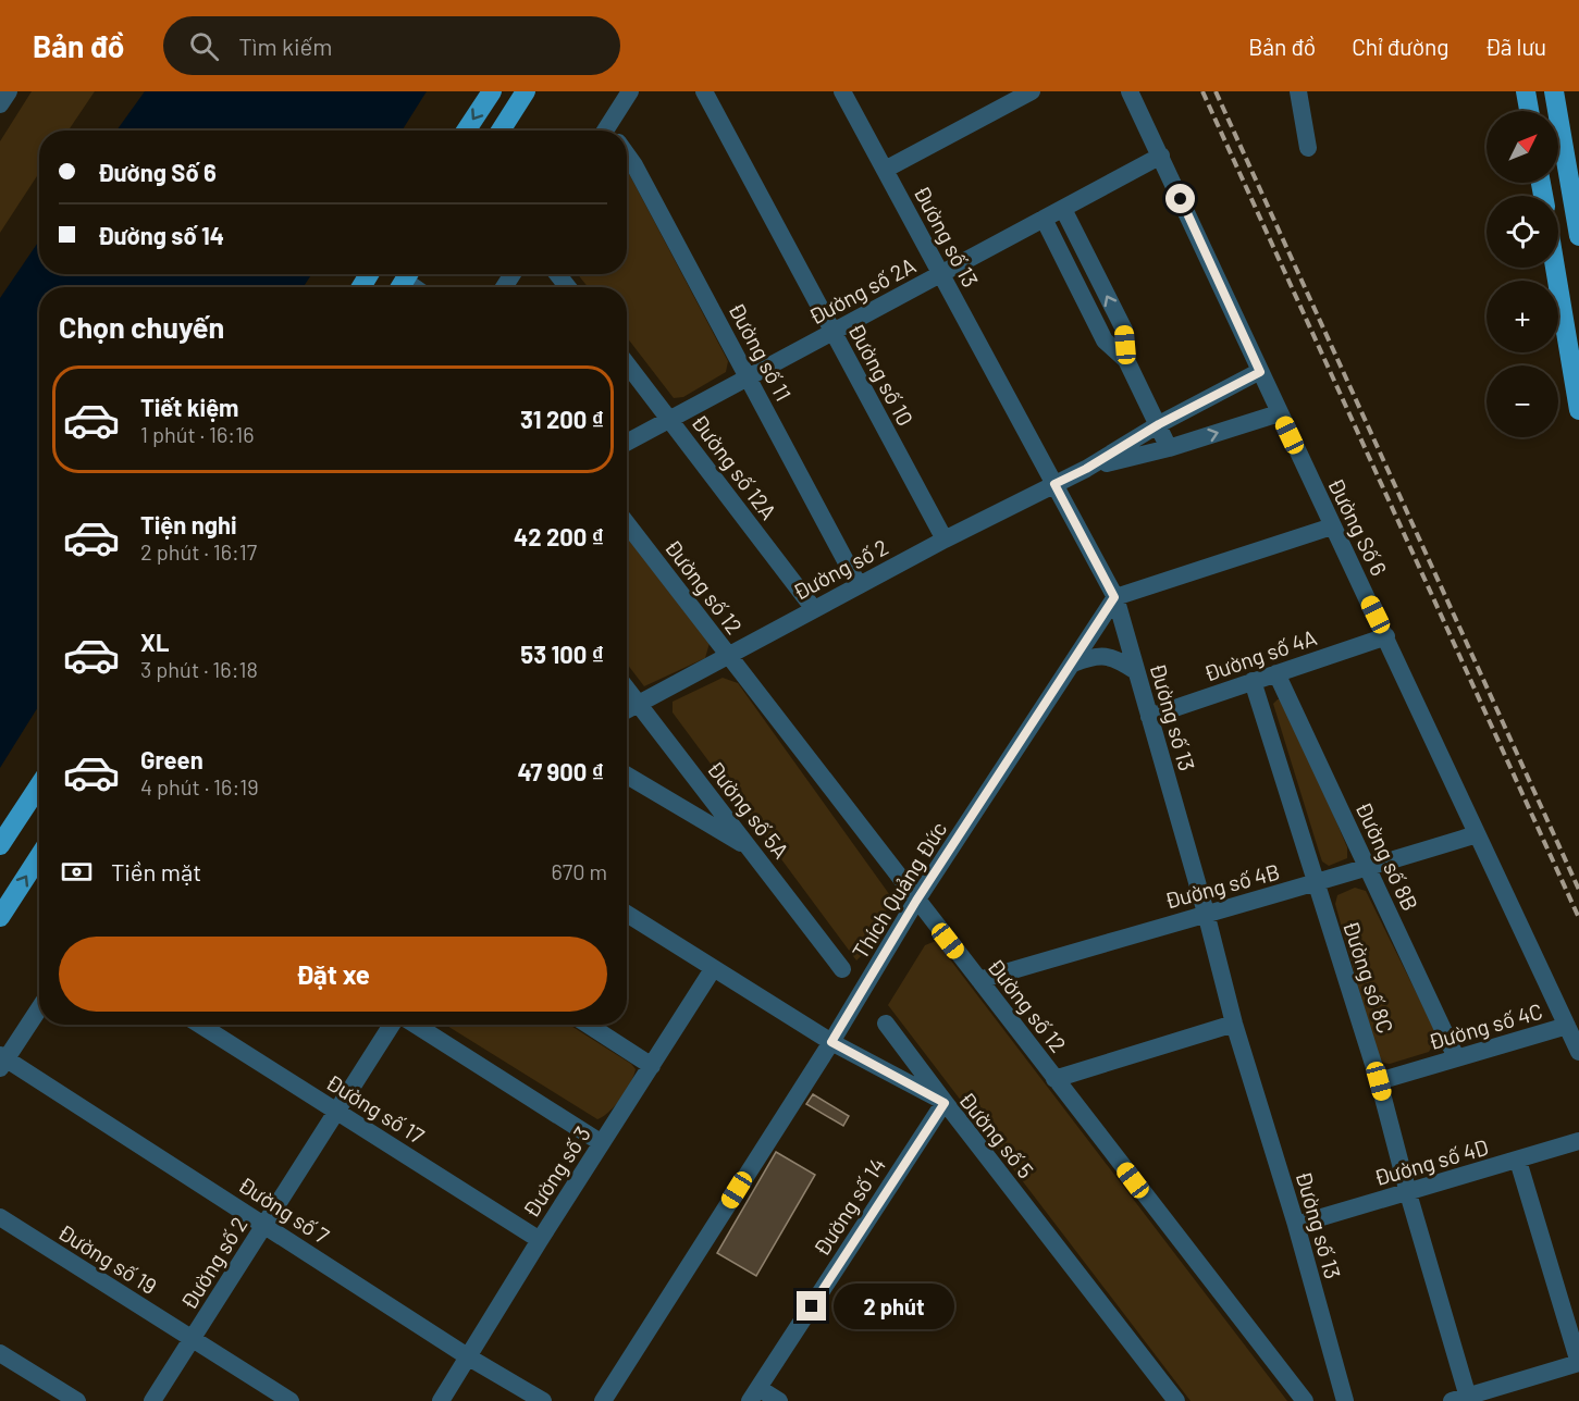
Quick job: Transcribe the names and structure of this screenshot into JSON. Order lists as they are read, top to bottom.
{
  "streets": {
    "street": [
      "Đường số 13",
      "Đường số 2A",
      "Đường số 11",
      "Đường số 10",
      "Đường số 12A",
      "Đường Số 6",
      "Đường số 2",
      "Đường số 12",
      "Đường số 4A",
      "Đường số 5A",
      "Đường số 8B",
      "Đường số 4B",
      "Thích Quảng Đức",
      "Đường số 8C",
      "Đường số 4C",
      "Đường số 17",
      "Đường số 5",
      "Đường số 4D",
      "Đường số 3",
      "Đường số 14",
      "Đường số 7",
      "Đường số 19"
    ]
  },
  "crossings": [
    ["Đường số 13", "Đường số 2A"],
    ["Đường số 13", "Đường số 2"],
    ["Đường số 13", "Đường số 4A"],
    ["Đường số 13", "Đường số 4B"],
    ["Đường số 13", "Thích Quảng Đức"],
    ["Đường số 13", "Đường số 4D"],
    ["Đường số 2A", "Đường số 11"],
    ["Đường số 2A", "Đường số 10"],
    ["Đường số 2A", "Đường số 12A"],
    ["Đường số 2A", "Đường Số 6"],
    ["Đường số 11", "Đường số 2"],
    ["Đường số 10", "Đường số 2"],
    ["Đường số 12A", "Đường số 2"],
    ["Đường Số 6", "Đường số 2"],
    ["Đường Số 6", "Đường số 4A"],
    ["Đường Số 6", "Đường số 4B"],
    ["Đường Số 6", "Đường số 4C"],
    ["Đường số 2", "Đường số 12"],
    ["Đường số 2", "Đường số 5A"],
    ["Đường số 2", "Đường số 17"],
    ["Đường số 2", "Đường số 7"],
    ["Đường số 2", "Đường số 19"],
    ["Đường số 12", "Đường số 4B"],
    ["Đường số 12", "Thích Quảng Đức"],
    ["Đường số 4A", "Đường số 8B"],
    ["Đường số 4A", "Đường số 8C"],
    ["Đường số 8B", "Đường số 4B"],
    ["Đường số 8B", "Đường số 4C"],
    ["Đường số 4B", "Đường số 8C"],
    ["Thích Quảng Đức", "Đường số 5"],
    ["Đường số 8C", "Đường số 4C"],
    ["Đường số 8C", "Đường số 4D"],
    ["Đường số 17", "Đường số 3"],
    ["Đường số 5", "Đường số 3"],
    ["Đường số 5", "Đường số 14"],
    ["Đường số 3", "Đường số 7"]
  ],
  "north": "top right",
  "page": {
    "header": "Bản đồ",
    "search": "Tìm kiếm",
    "nav": ["Bản đồ", "Chỉ đường", "Đã lưu"],
    "map_buttons": ["+", "−"],
    "banner": ["Đường Số 6", "Đường số 14"],
    "heading": "Chọn chuyến",
    "list": [
      {
        "name": "Tiết kiệm",
        "note": "1 phút · 16:16",
        "value": "31 200 ₫"
      },
      {
        "name": "Tiện nghi",
        "note": "2 phút · 16:17",
        "value": "42 200 ₫"
      },
      {
        "name": "XL",
        "note": "3 phút · 16:18",
        "value": "53 100 ₫"
      },
      {
        "name": "Green",
        "note": "4 phút · 16:19",
        "value": "47 900 ₫"
      }
    ],
    "pay": ["Tiền mặt", "670 m"],
    "buttons": "Đặt xe",
    "bubble": "2 phút"
  }
}
